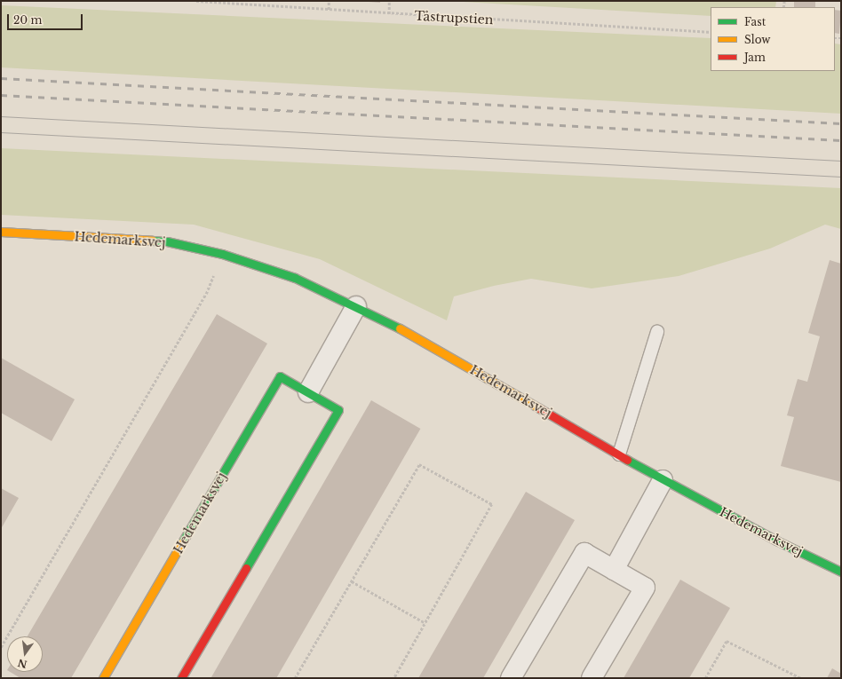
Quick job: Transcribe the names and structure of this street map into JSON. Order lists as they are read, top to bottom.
{
  "streets": {
    "street": ["Hedemarksvej"],
    "path": ["Tåstrupstien"]
  },
  "legend": ["Fast", "Slow", "Jam"],
  "scale_bar": "20 m",
  "north": "bottom"
}
